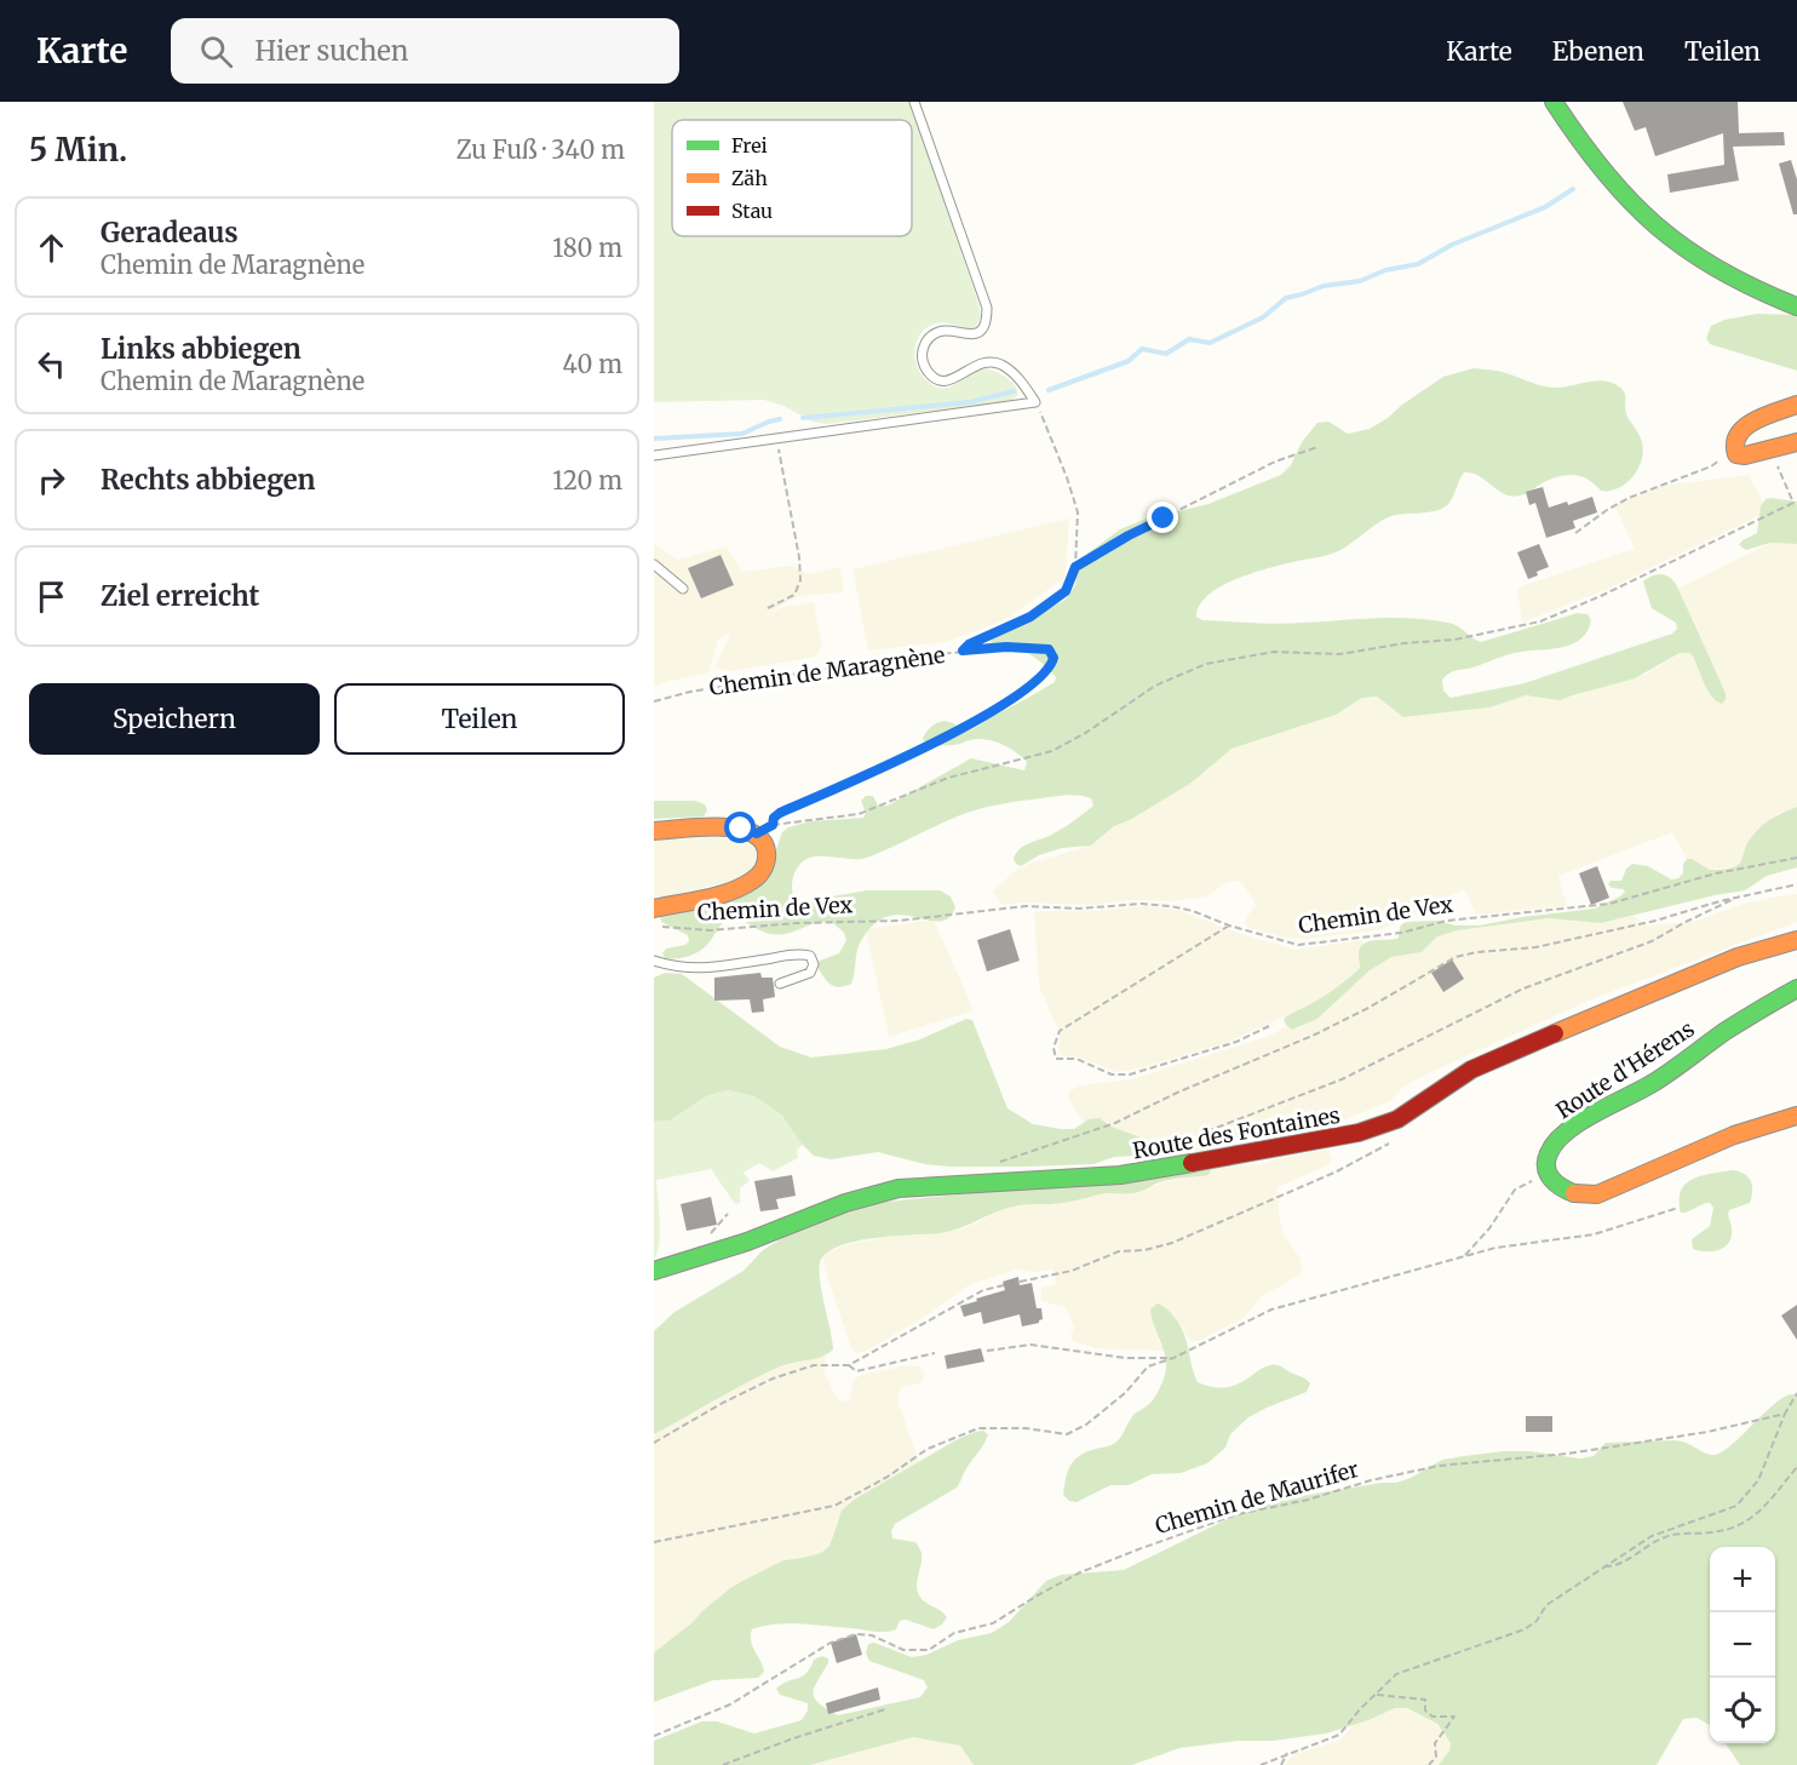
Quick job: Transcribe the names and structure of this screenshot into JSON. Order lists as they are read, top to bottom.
{
  "streets": {
    "street": ["Route d'Hérens", "Route des Fontaines"],
    "path": ["Chemin de Maragnène", "Chemin de Vex", "Chemin de Maurifer"]
  },
  "legend": ["Frei", "Zäh", "Stau"],
  "page": {
    "header": "Karte",
    "search": "Hier suchen",
    "nav": ["Karte", "Ebenen", "Teilen"],
    "heading": ["5 Min.", "Zu Fuß · 340 m"],
    "list": [
      ["Geradeaus", "Chemin de Maragnène", "180 m"],
      ["Links abbiegen", "Chemin de Maragnène", "40 m"],
      ["Rechts abbiegen", "120 m"],
      "Ziel erreicht"
    ],
    "buttons": ["Speichern", "Teilen"],
    "map_buttons": ["+", "−"]
  }
}
